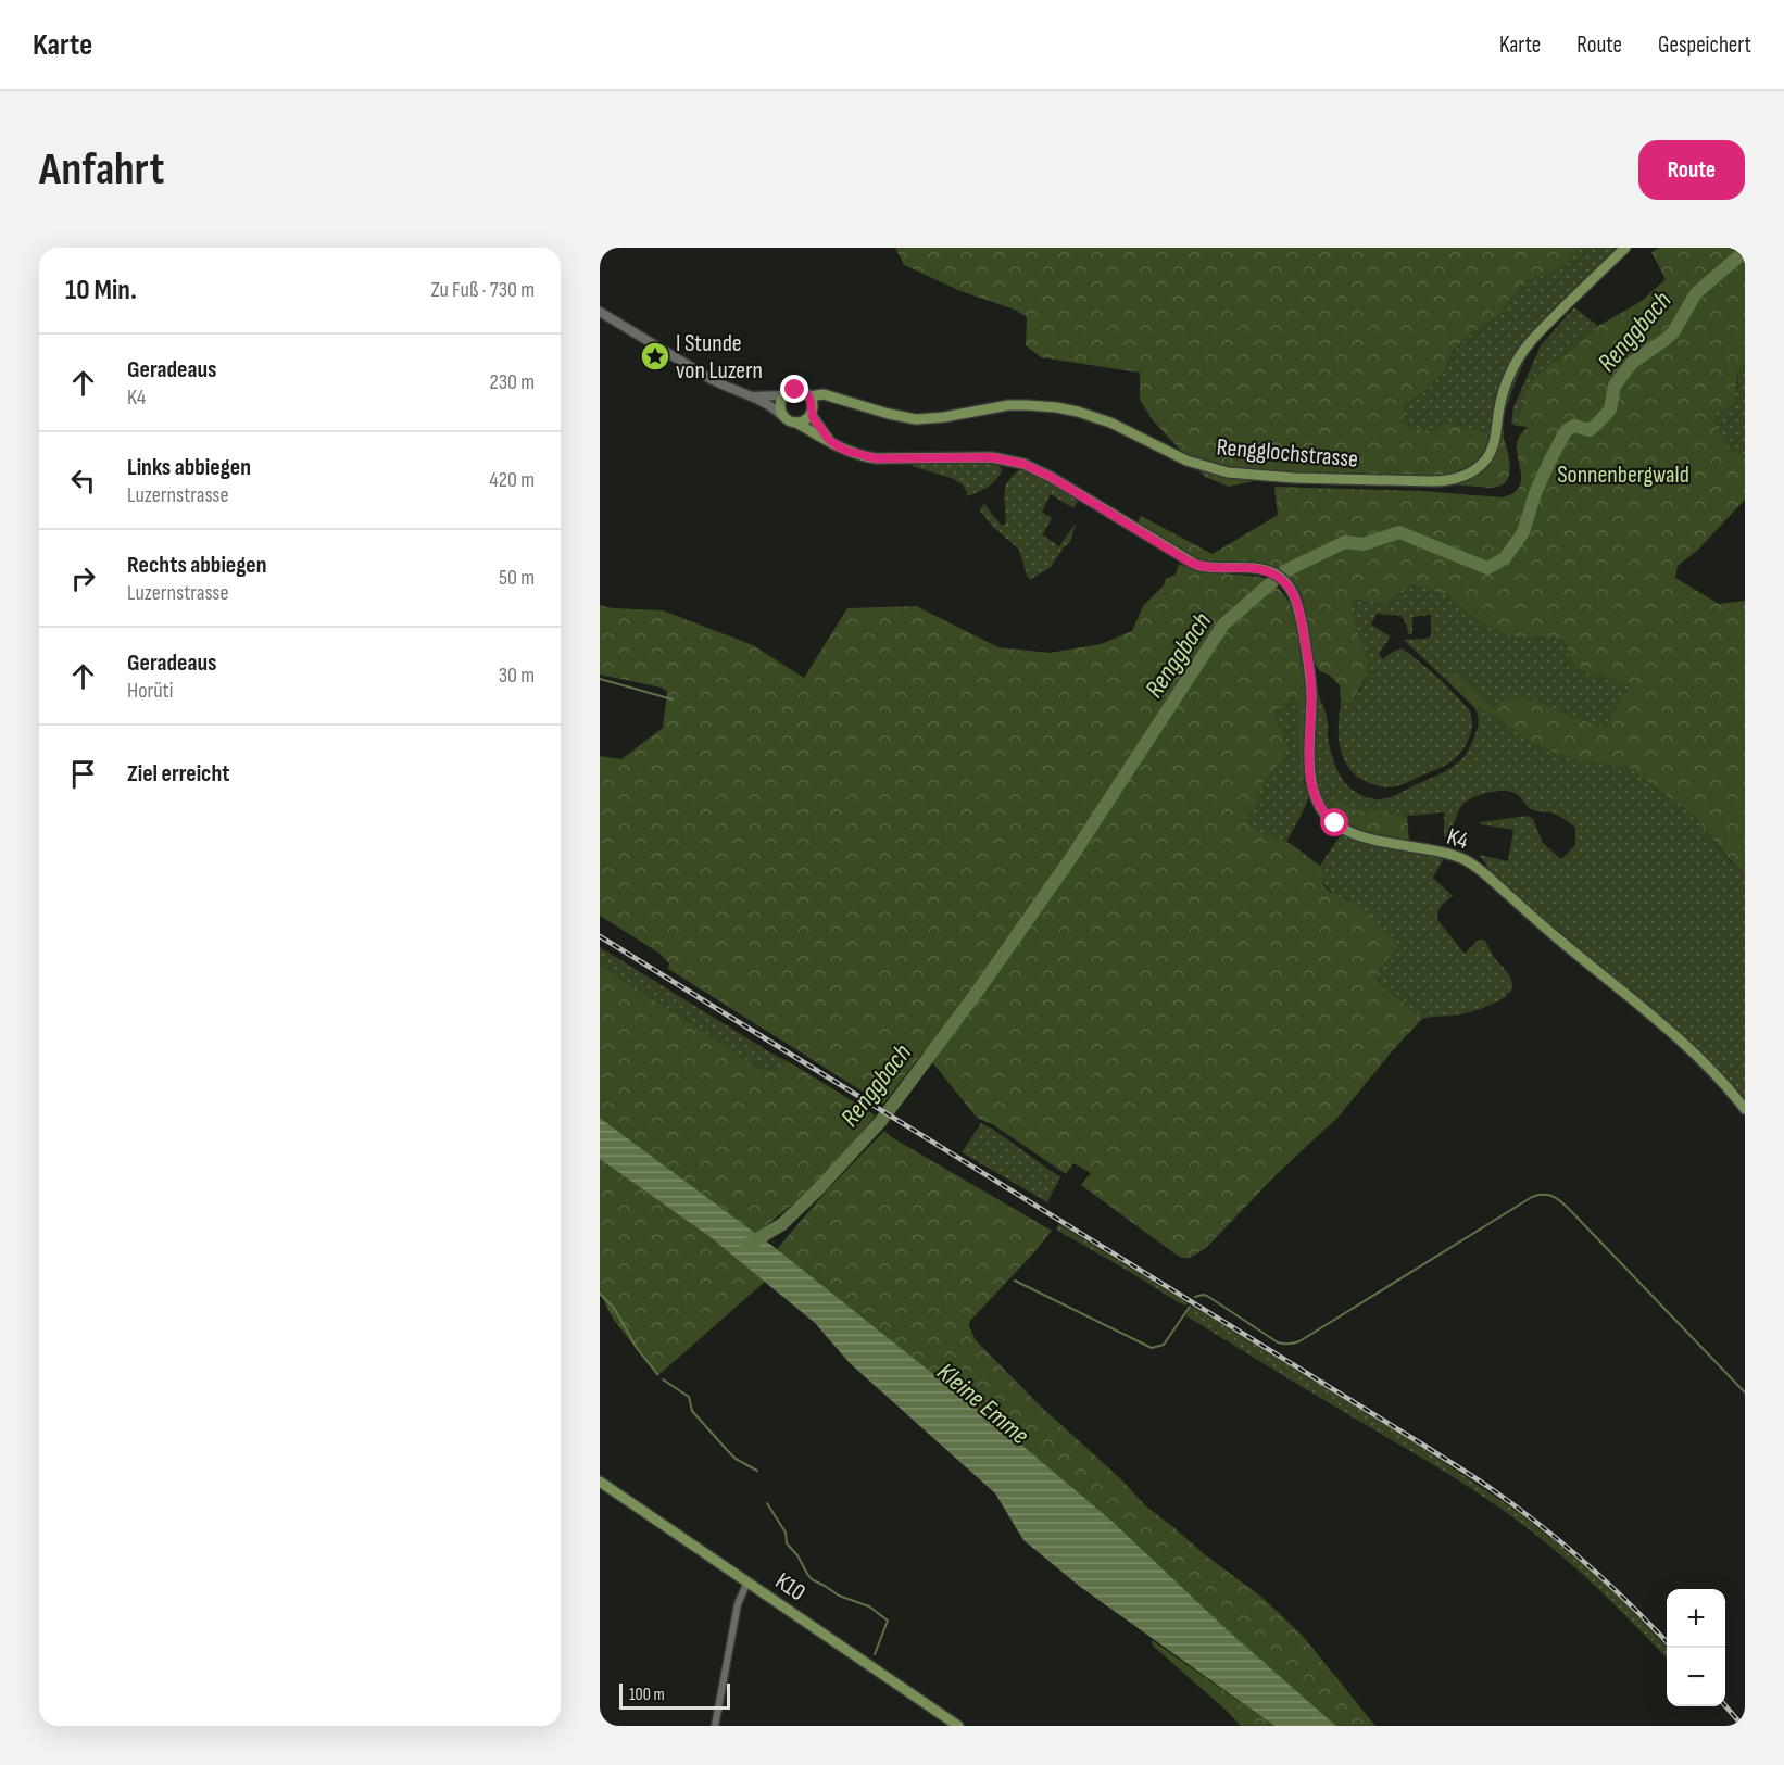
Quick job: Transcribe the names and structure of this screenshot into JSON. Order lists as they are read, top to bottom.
{
  "streets": {
    "main road": ["Rengglochstrasse", "K4", "K10"]
  },
  "water": ["Renggbach", "Kleine Emme"],
  "parks": ["Sonnenbergwald"],
  "places": {
    "place": ["I Stunde von Luzern"]
  },
  "scale_bar": "100 m",
  "page": {
    "header": "Karte",
    "nav": ["Karte", "Route", "Gespeichert"],
    "buttons": "Route",
    "title": "Anfahrt",
    "heading": ["10 Min.", "Zu Fuß · 730 m"],
    "list": [
      ["Geradeaus", "K4", "230 m"],
      ["Links abbiegen", "Luzernstrasse", "420 m"],
      ["Rechts abbiegen", "Luzernstrasse", "50 m"],
      ["Geradeaus", "Horüti", "30 m"],
      "Ziel erreicht"
    ],
    "map_buttons": ["+", "−"],
    "scale": "100 m"
  }
}
